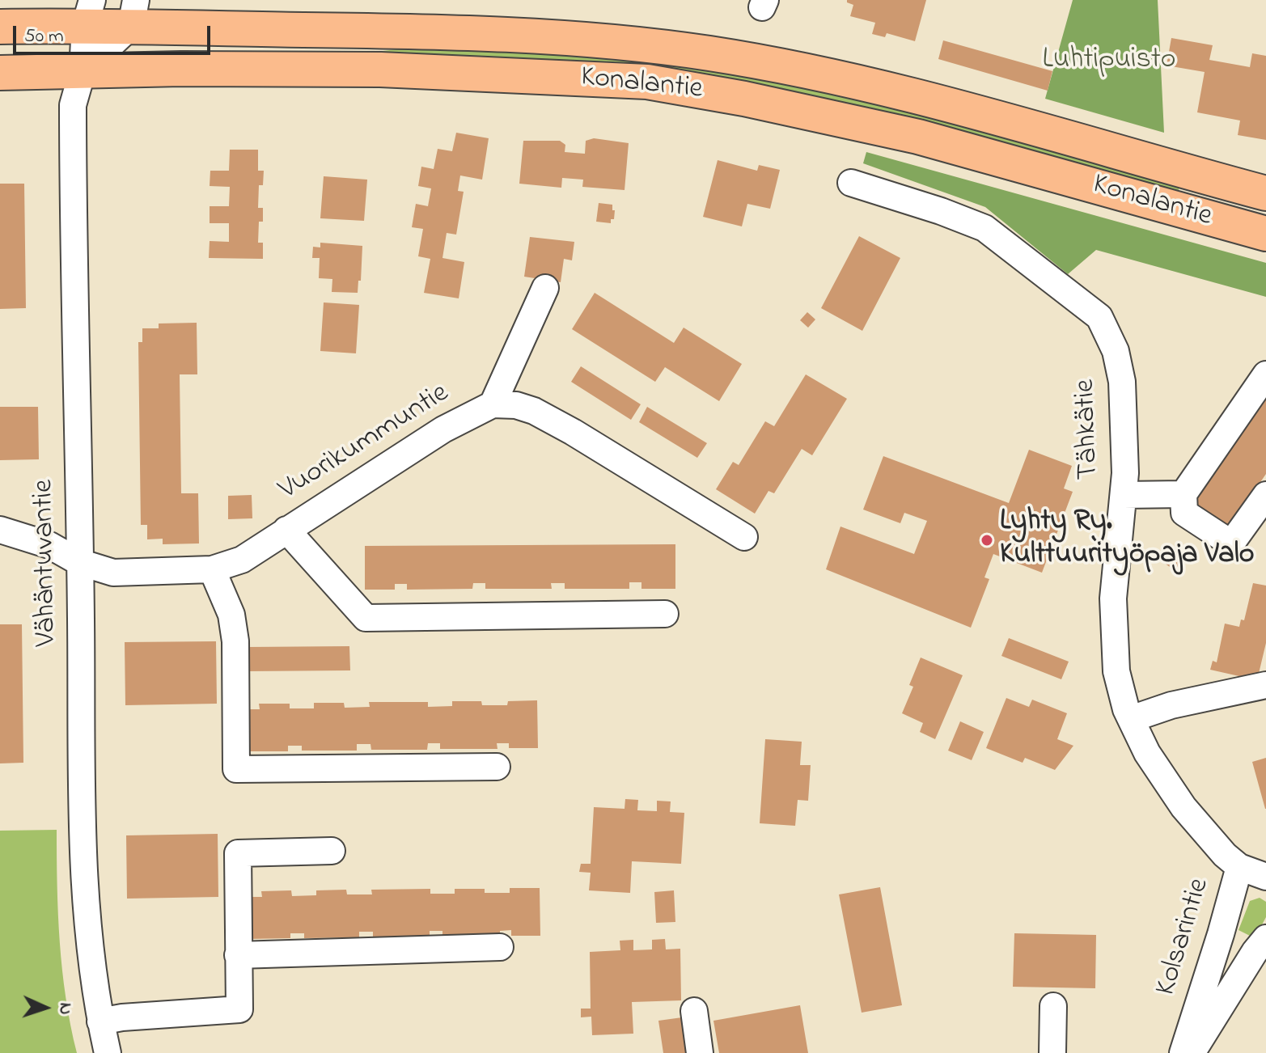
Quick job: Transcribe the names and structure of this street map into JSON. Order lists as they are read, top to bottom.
{
  "streets": {
    "main road": ["Konalantie"],
    "street": [
      "Tähkätie",
      "Vuorikummuntie",
      "Vähäntuvantie",
      "Kolsarintie"
    ]
  },
  "crossings": [
    ["Konalantie", "Vähäntuvantie"],
    ["Tähkätie", "Kolsarintie"],
    ["Vuorikummuntie", "Vähäntuvantie"]
  ],
  "parks": ["Luhtipuisto"],
  "places": ["Lyhty Ry. Kulttuurityöpaja Valo"],
  "scale_bar": "50 m",
  "north": "right"
}
